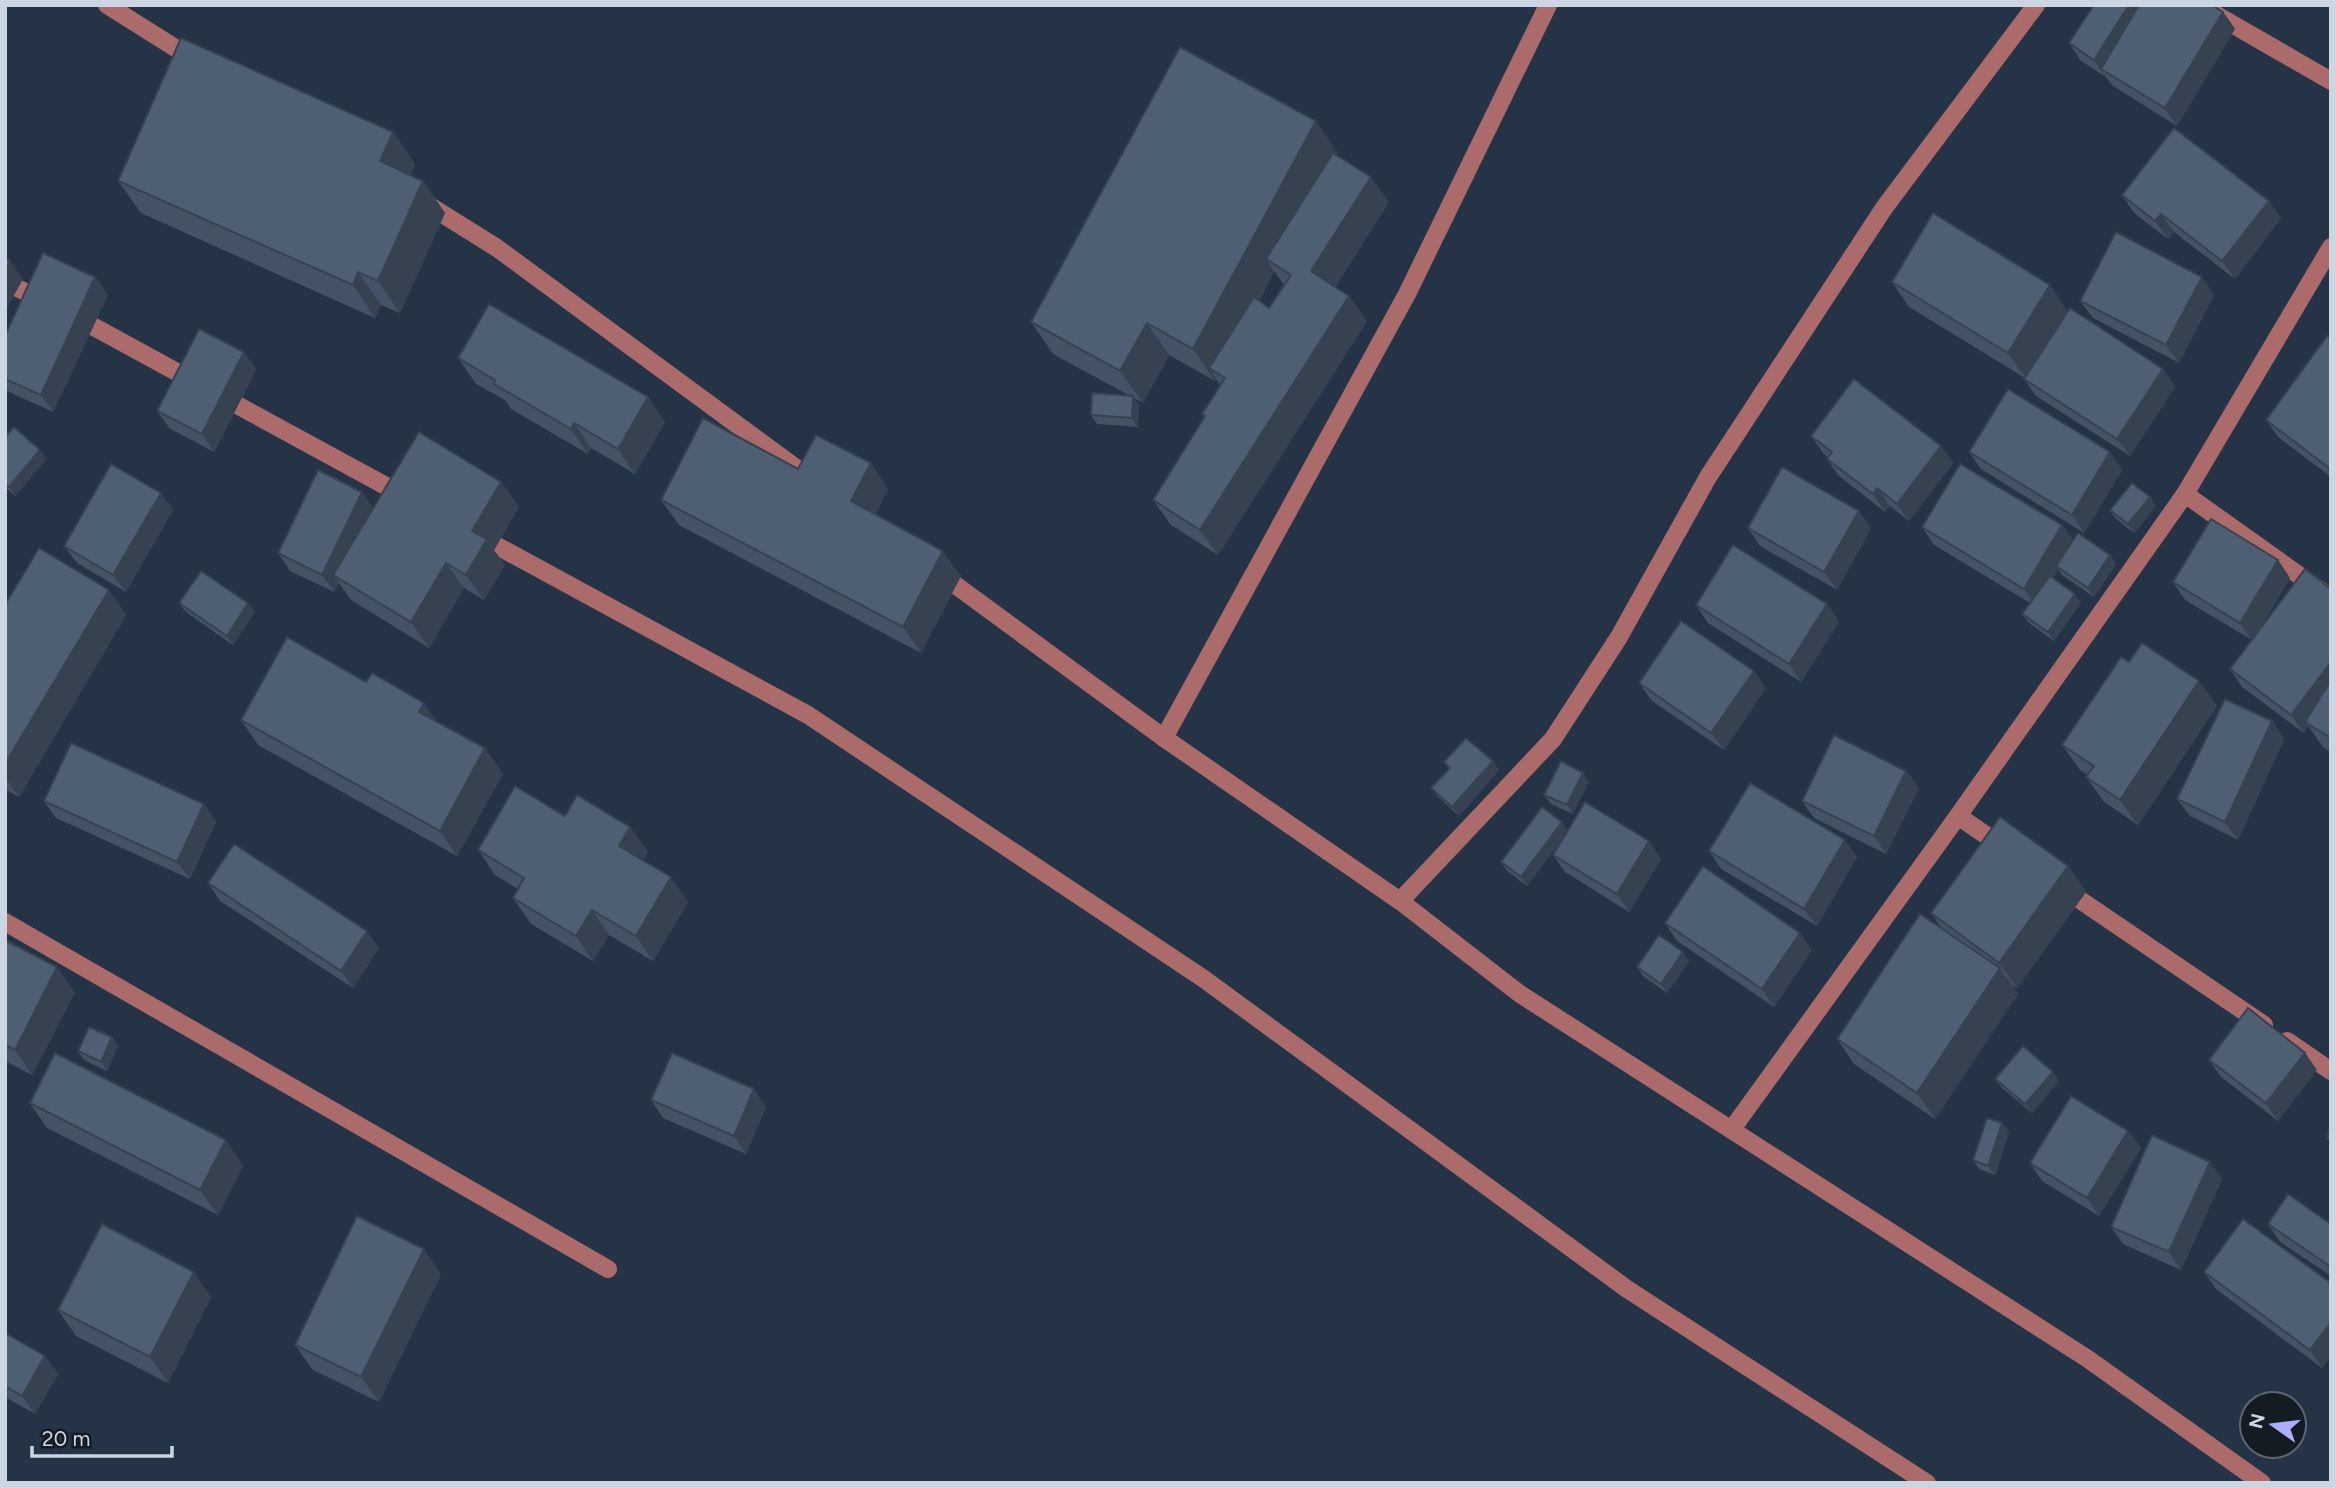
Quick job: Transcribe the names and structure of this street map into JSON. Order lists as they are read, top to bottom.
{
  "scale_bar": "20 m",
  "north": "left"
}
